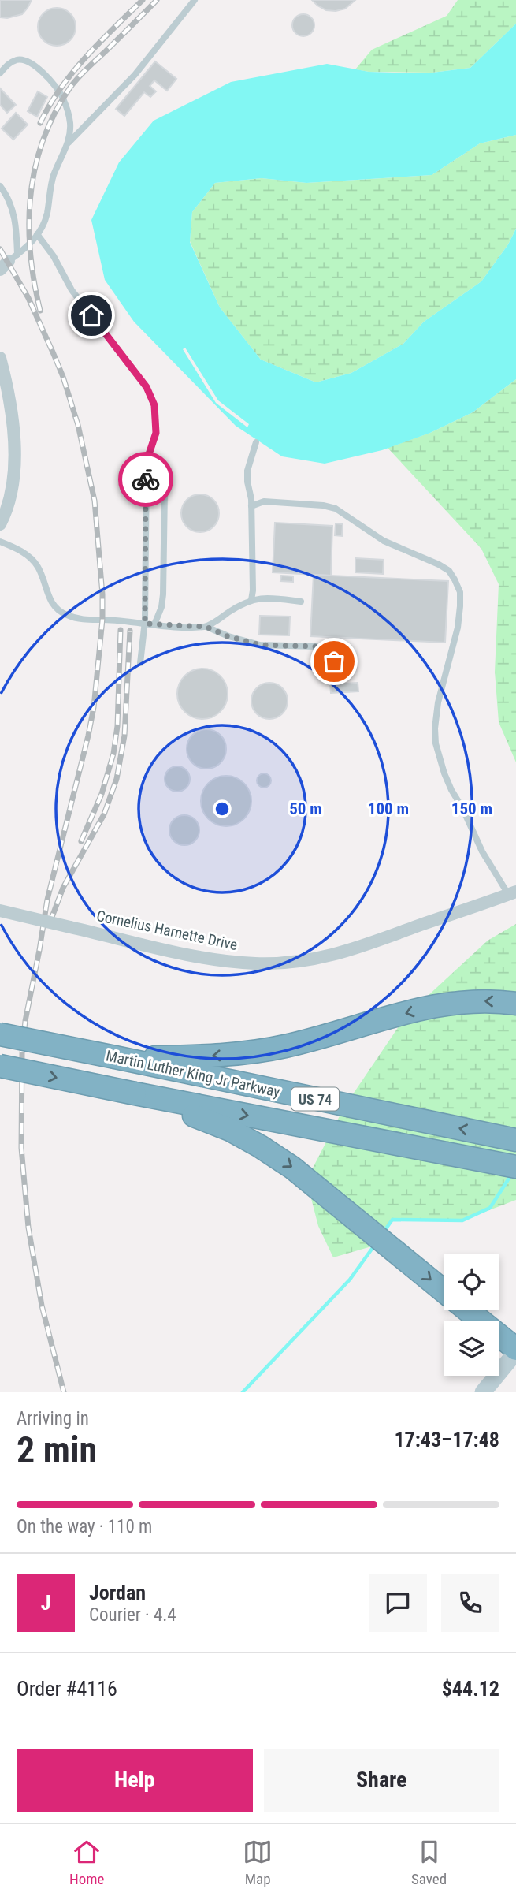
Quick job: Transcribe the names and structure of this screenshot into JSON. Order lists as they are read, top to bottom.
{
  "streets": {
    "highway": ["Martin Luther King Jr Parkway", "US 74"],
    "street": ["Cornelius Harnette Drive"]
  },
  "page": {
    "heading": ["2 min", "Arriving in", "17:43–17:48"],
    "panel": [
      "Jordan",
      "Courier · 4.4",
      "Order #4116",
      "$44.12"
    ],
    "bar": "On the way · 110 m",
    "round": "J",
    "buttons": ["Help", "Share"],
    "tabs": ["Home", "Map", "Saved"]
  },
  "rings": ["50 m", "100 m", "150 m"]
}
